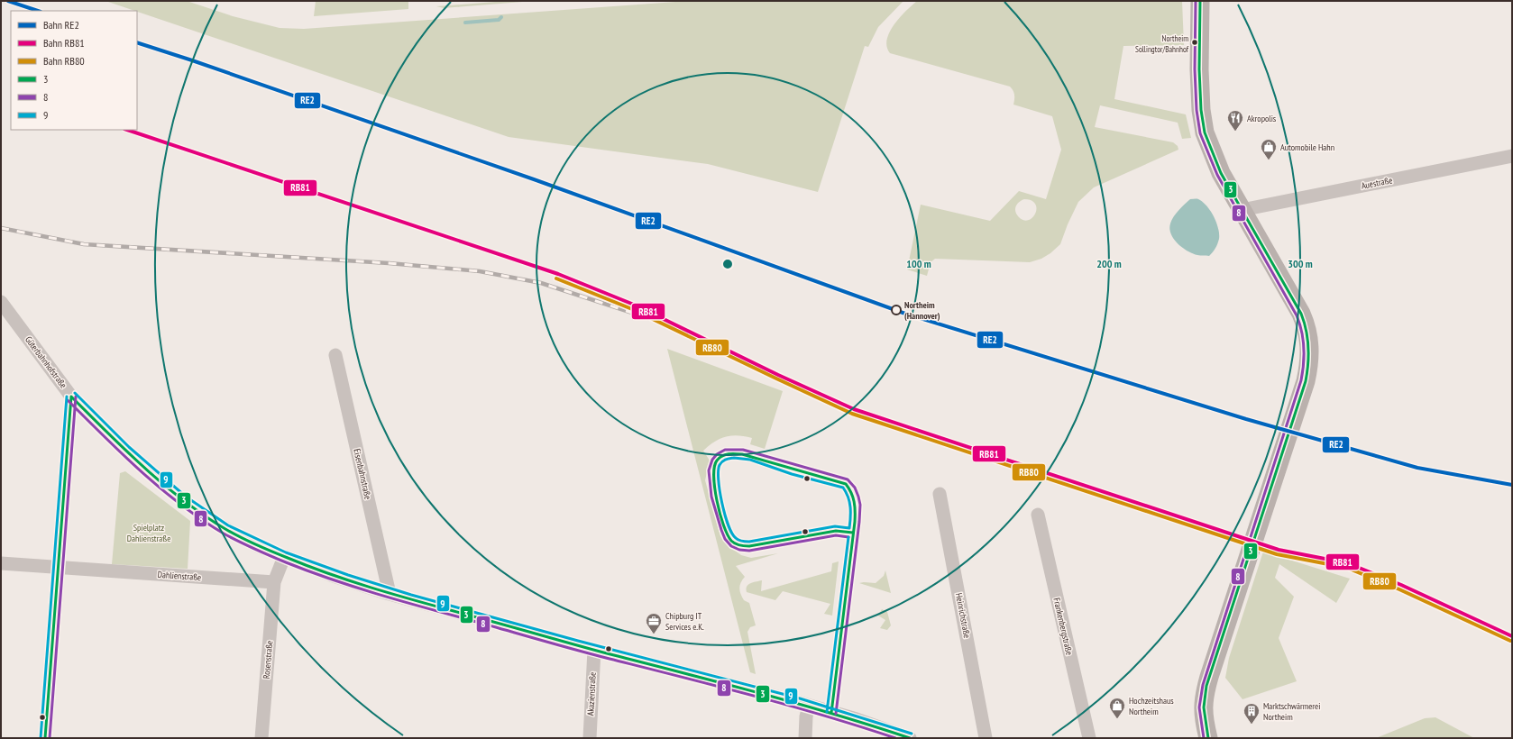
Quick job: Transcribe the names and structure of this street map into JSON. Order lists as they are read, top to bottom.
{
  "streets": {
    "street": [
      "Auestraße",
      "Güterbahnhofstraße",
      "Eisenbahnstraße",
      "Dahlienstraße",
      "Heinrichstraße",
      "Frankenbergstraße",
      "Rosenstraße",
      "Akazienstraße"
    ]
  },
  "crossings": [
    ["Güterbahnhofstraße", "Eisenbahnstraße"],
    ["Güterbahnhofstraße", "Akazienstraße"],
    ["Dahlienstraße", "Rosenstraße"]
  ],
  "parks": ["Spielplatz Dahlienstraße"],
  "places": {
    "other": ["Northeim Sollingtor/Bahnhof", "Northeim (Hannover)"],
    "restaurant": ["Akropolis"],
    "shop": ["Automobile Hahn", "Hochzeitshaus Northeim"],
    "office": ["Chipburg IT Services e.K."],
    "building": ["Marktschwärmerei Northeim"]
  },
  "lines": [
    "rail line RE2",
    "transit line 3",
    "transit line 8",
    "rail line RB81",
    "rail line RB80",
    "transit line 9"
  ],
  "legend": [
    "Bahn RE2",
    "Bahn RB81",
    "Bahn RB80",
    "3",
    "8",
    "9"
  ],
  "rings": ["100 m", "200 m", "300 m"]
}
